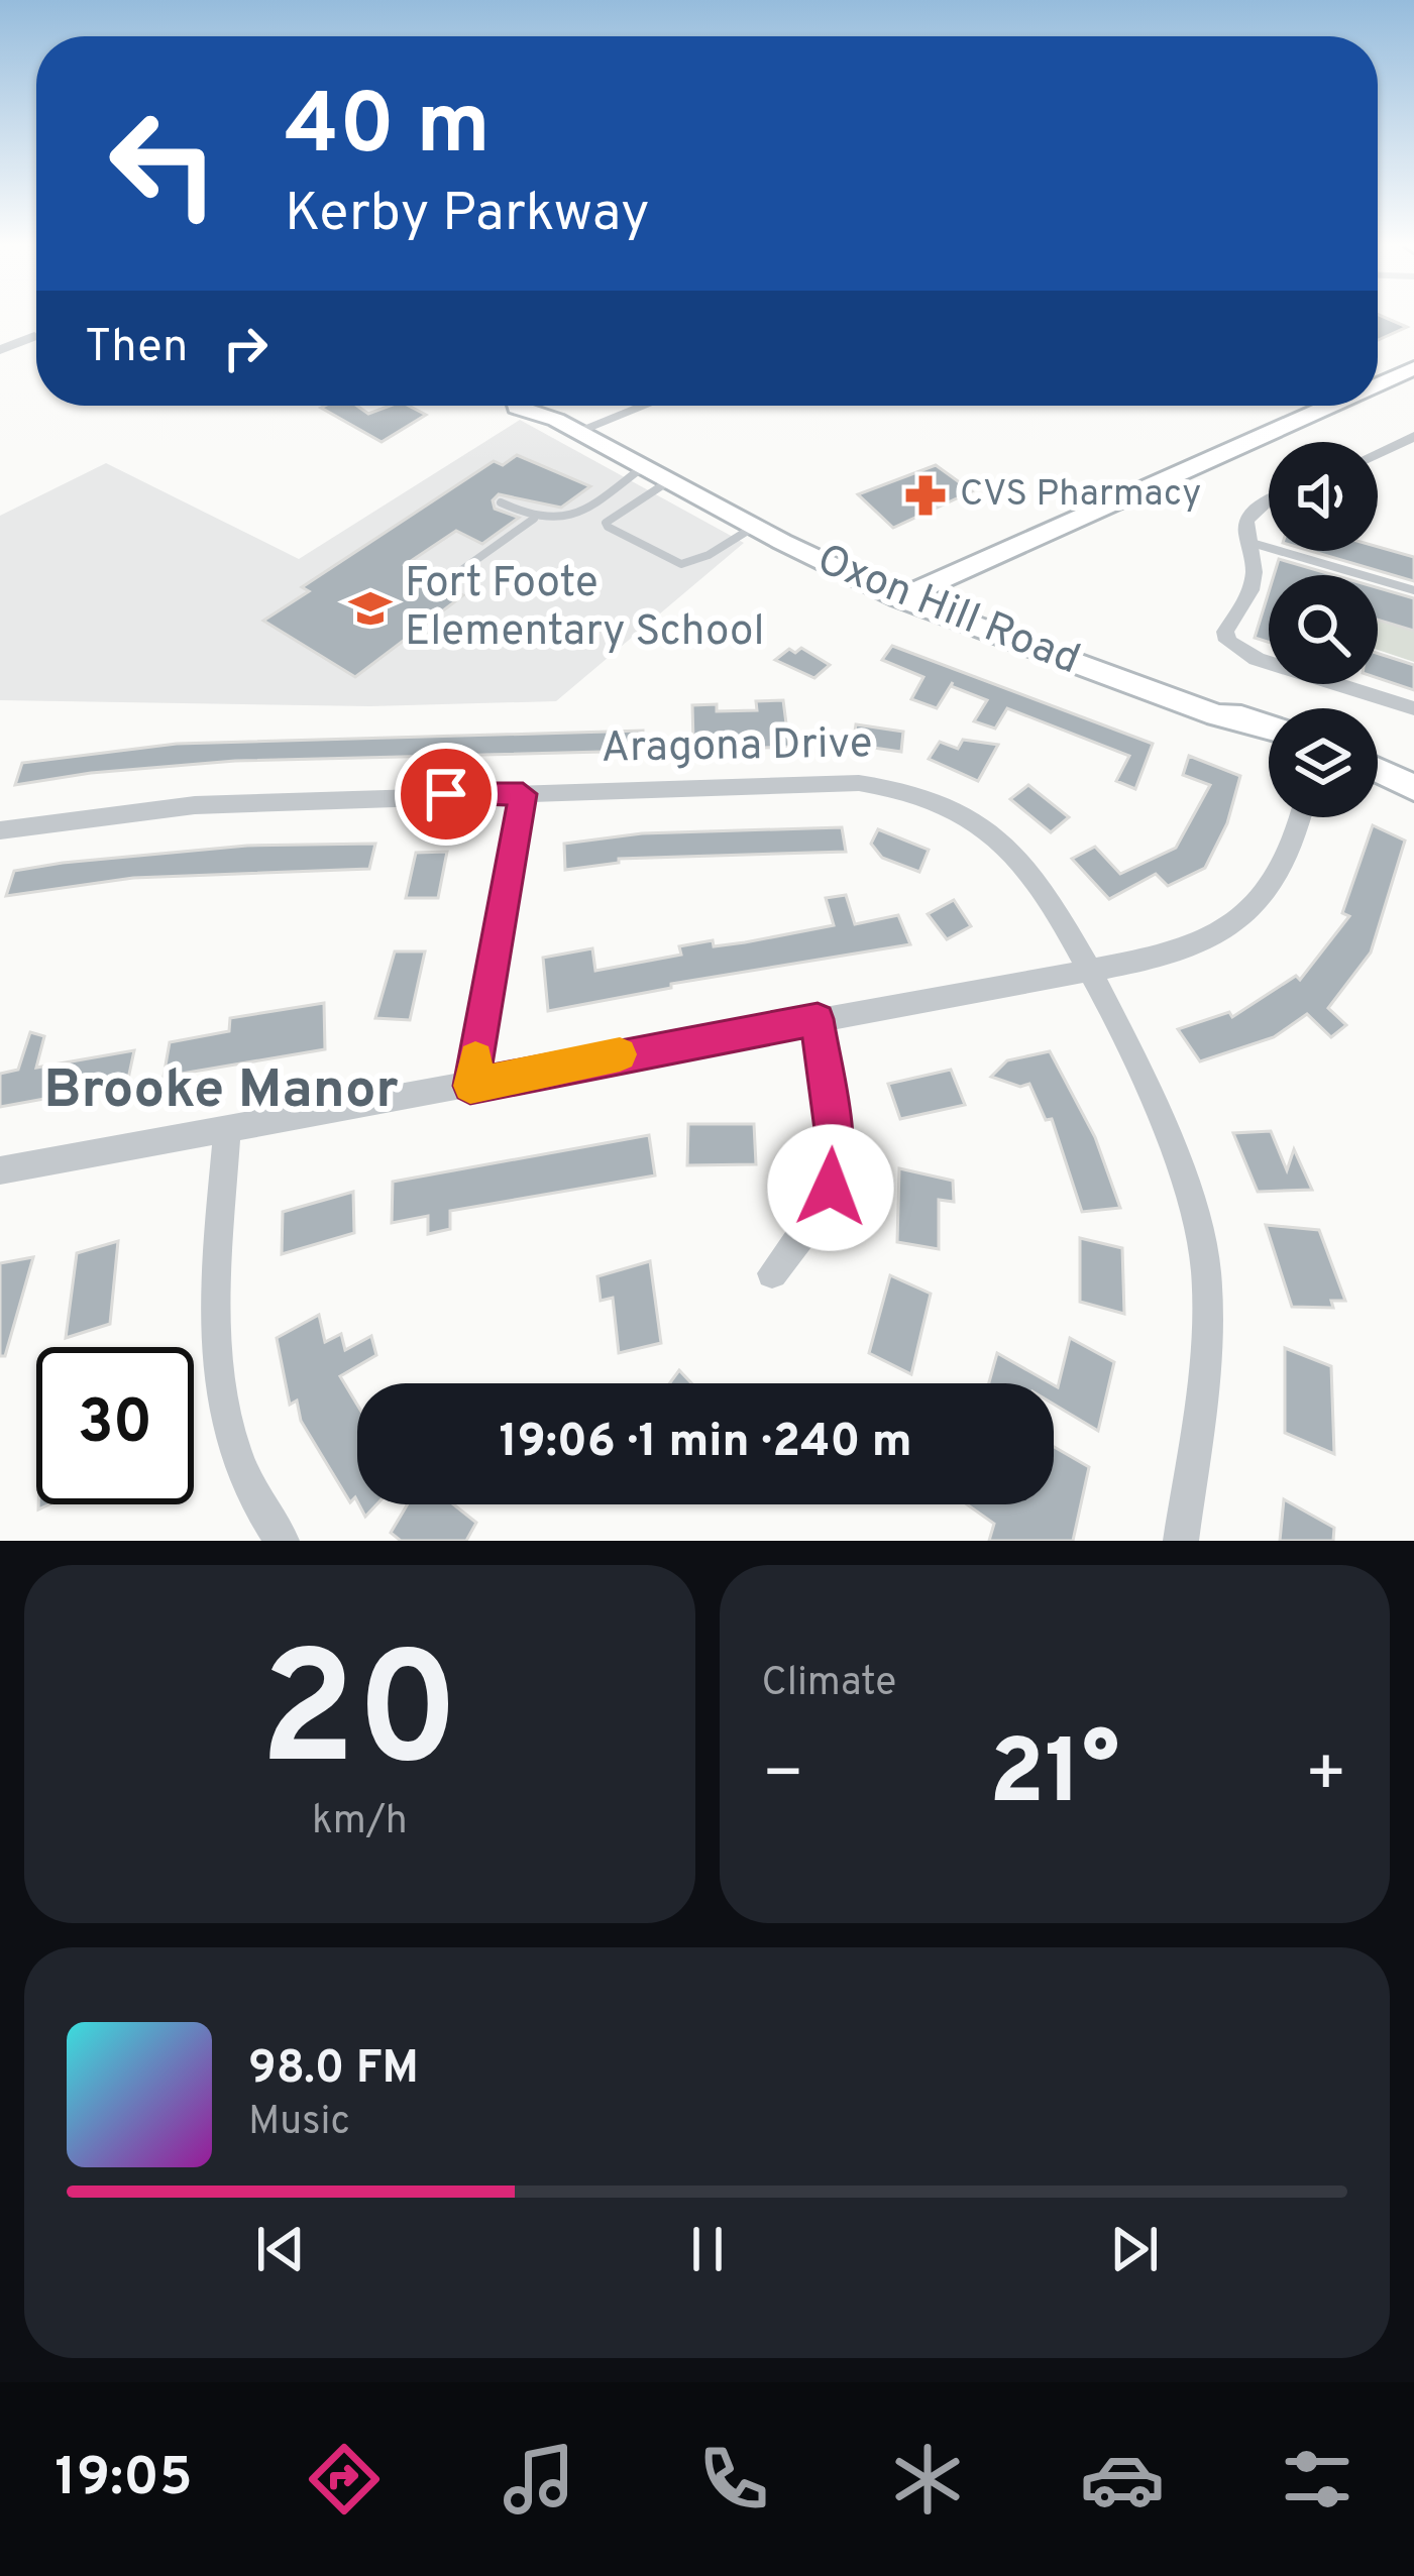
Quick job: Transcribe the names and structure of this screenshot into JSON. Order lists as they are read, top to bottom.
{
  "streets": {
    "main road": ["Oxon Hill Road"],
    "street": ["Aragona Drive"]
  },
  "districts": ["Brooke Manor"],
  "places": {
    "pharmacy": ["CVS Pharmacy"],
    "school or university": ["Fort Foote Elementary School"]
  },
  "page": {
    "turn": ["40 m", "Kerby Parkway"],
    "then": "Then",
    "limit": "30",
    "trip": "19:06 · 1 min · 240 m",
    "tile": [
      ["20", "km/h"],
      "Climate"
    ],
    "heat": ["−", "21°", "+"],
    "song": ["98.0 FM", "Music"],
    "tabs": "19:05"
  }
}
